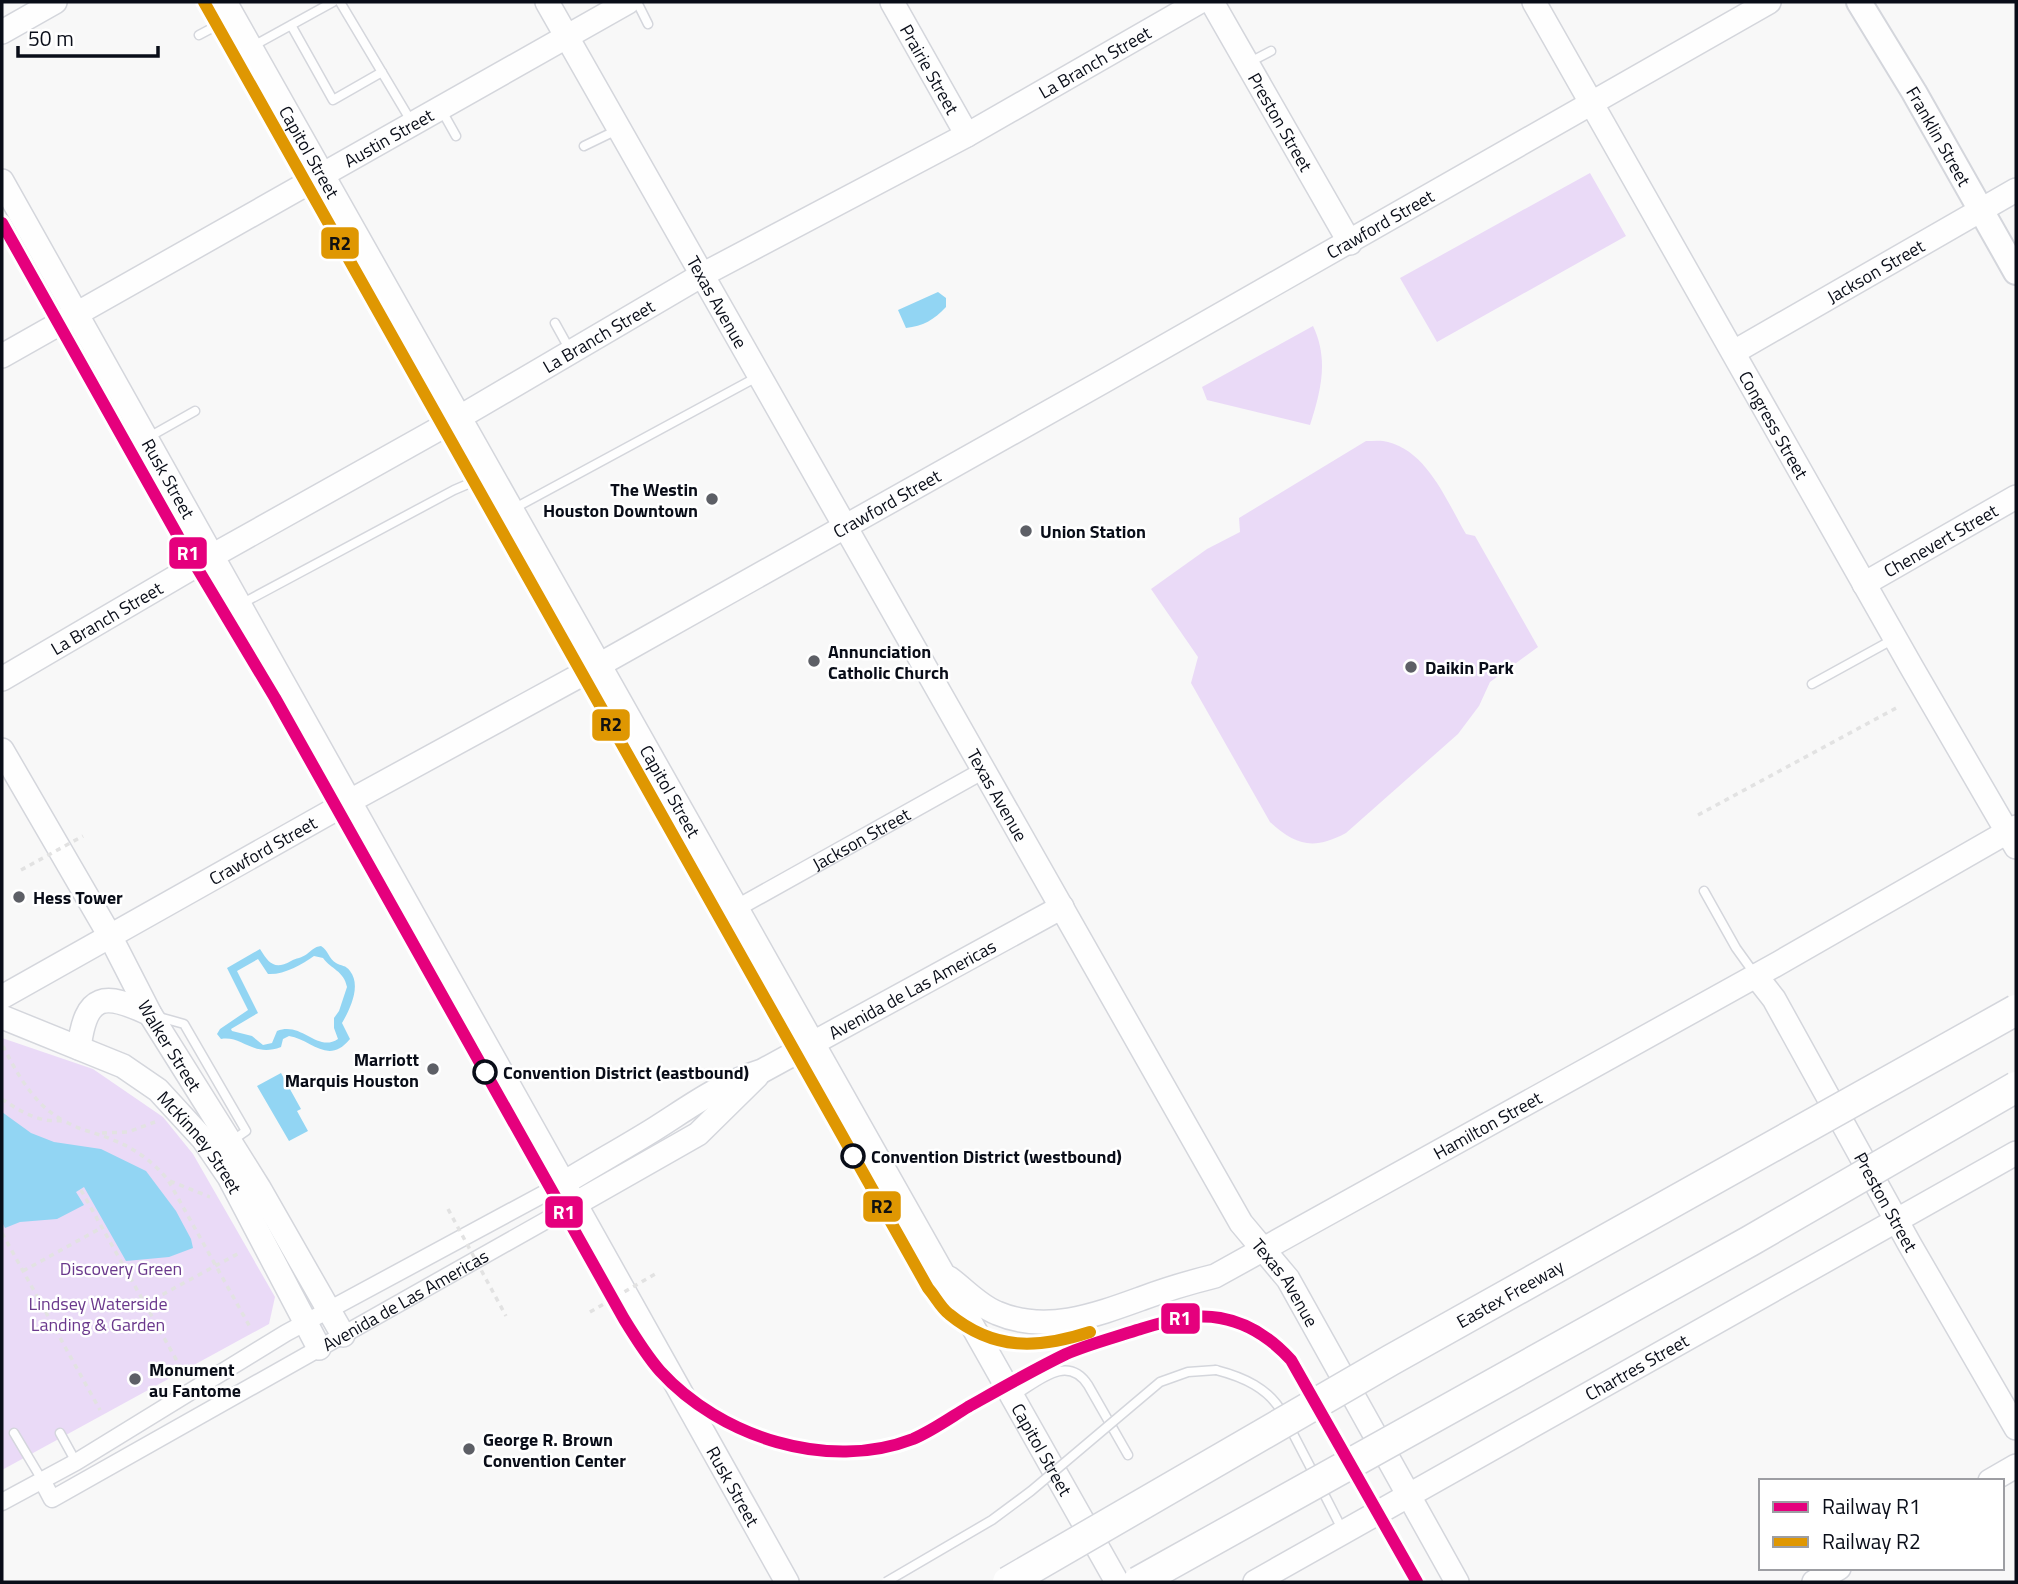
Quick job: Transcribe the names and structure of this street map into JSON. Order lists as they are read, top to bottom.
{
  "streets": {
    "highway": ["Eastex Freeway"],
    "main road": ["Franklin Street"],
    "street": [
      "La Branch Street",
      "Prairie Street",
      "Preston Street",
      "Austin Street",
      "Capitol Street",
      "Crawford Street",
      "Jackson Street",
      "Texas Avenue",
      "Congress Street",
      "Rusk Street",
      "Chenevert Street",
      "Avenida de Las Americas",
      "Walker Street",
      "Hamilton Street",
      "McKinney Street",
      "Chartres Street"
    ]
  },
  "crossings": [
    ["La Branch Street", "Prairie Street"],
    ["La Branch Street", "Capitol Street"],
    ["La Branch Street", "Texas Avenue"],
    ["La Branch Street", "Rusk Street"],
    ["Preston Street", "Crawford Street"],
    ["Preston Street", "Hamilton Street"],
    ["Preston Street", "Chartres Street"],
    ["Franklin Street", "Jackson Street"],
    ["Austin Street", "Capitol Street"],
    ["Austin Street", "Texas Avenue"],
    ["Austin Street", "Rusk Street"],
    ["Capitol Street", "Crawford Street"],
    ["Capitol Street", "Jackson Street"],
    ["Capitol Street", "Avenida de Las Americas"],
    ["Capitol Street", "Hamilton Street"],
    ["Crawford Street", "Texas Avenue"],
    ["Crawford Street", "Congress Street"],
    ["Crawford Street", "Rusk Street"],
    ["Crawford Street", "Walker Street"],
    ["Jackson Street", "Texas Avenue"],
    ["Jackson Street", "Congress Street"],
    ["Texas Avenue", "Avenida de Las Americas"],
    ["Texas Avenue", "Hamilton Street"],
    ["Texas Avenue", "Chartres Street"],
    ["Congress Street", "Chenevert Street"],
    ["Congress Street", "Hamilton Street"],
    ["Rusk Street", "Avenida de Las Americas"],
    ["Avenida de Las Americas", "Walker Street"],
    ["Avenida de Las Americas", "McKinney Street"],
    ["Walker Street", "McKinney Street"]
  ],
  "parks": ["Discovery Green", "Lindsey Waterside Landing & Garden"],
  "places": [
    "The Westin Houston Downtown",
    "Union Station",
    "Annunciation Catholic Church",
    "Daikin Park",
    "Hess Tower",
    "Marriott Marquis Houston",
    "Convention District (eastbound)",
    "Convention District (westbound)",
    "Monument au Fantome",
    "George R. Brown Convention Center"
  ],
  "lines": ["rail line R2", "rail line R1"],
  "legend": ["Railway R1", "Railway R2"],
  "scale_bar": "50 m"
}
